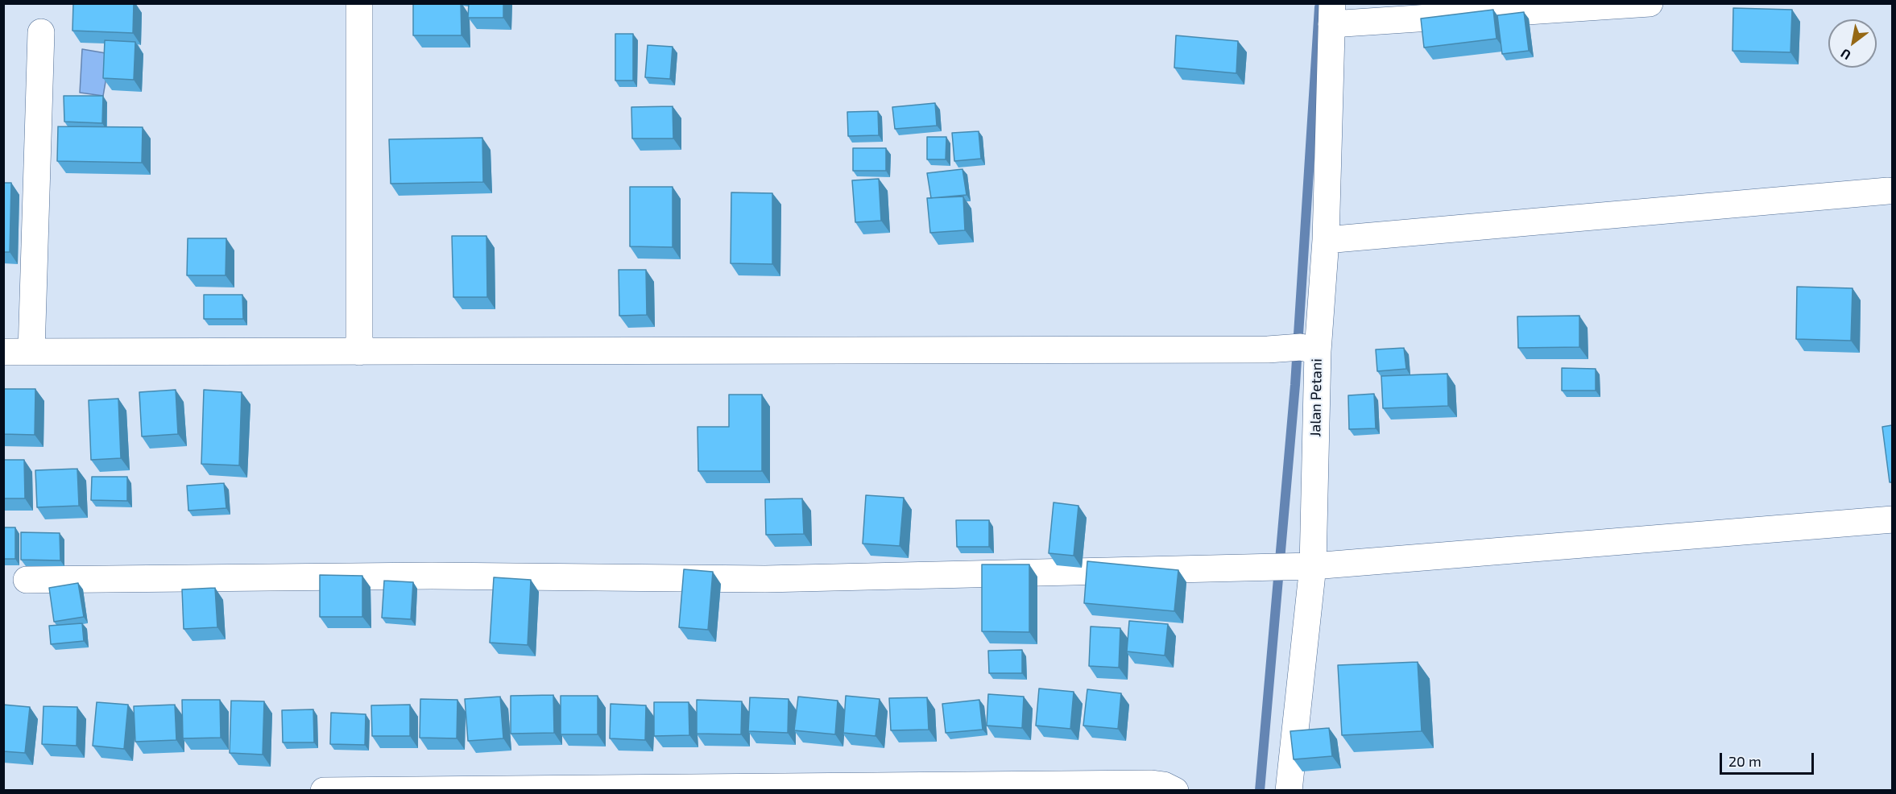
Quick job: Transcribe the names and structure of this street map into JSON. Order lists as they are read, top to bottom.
{
  "streets": {
    "street": ["Jalan Petani"]
  },
  "scale_bar": "20 m",
  "north": "bottom left"
}
